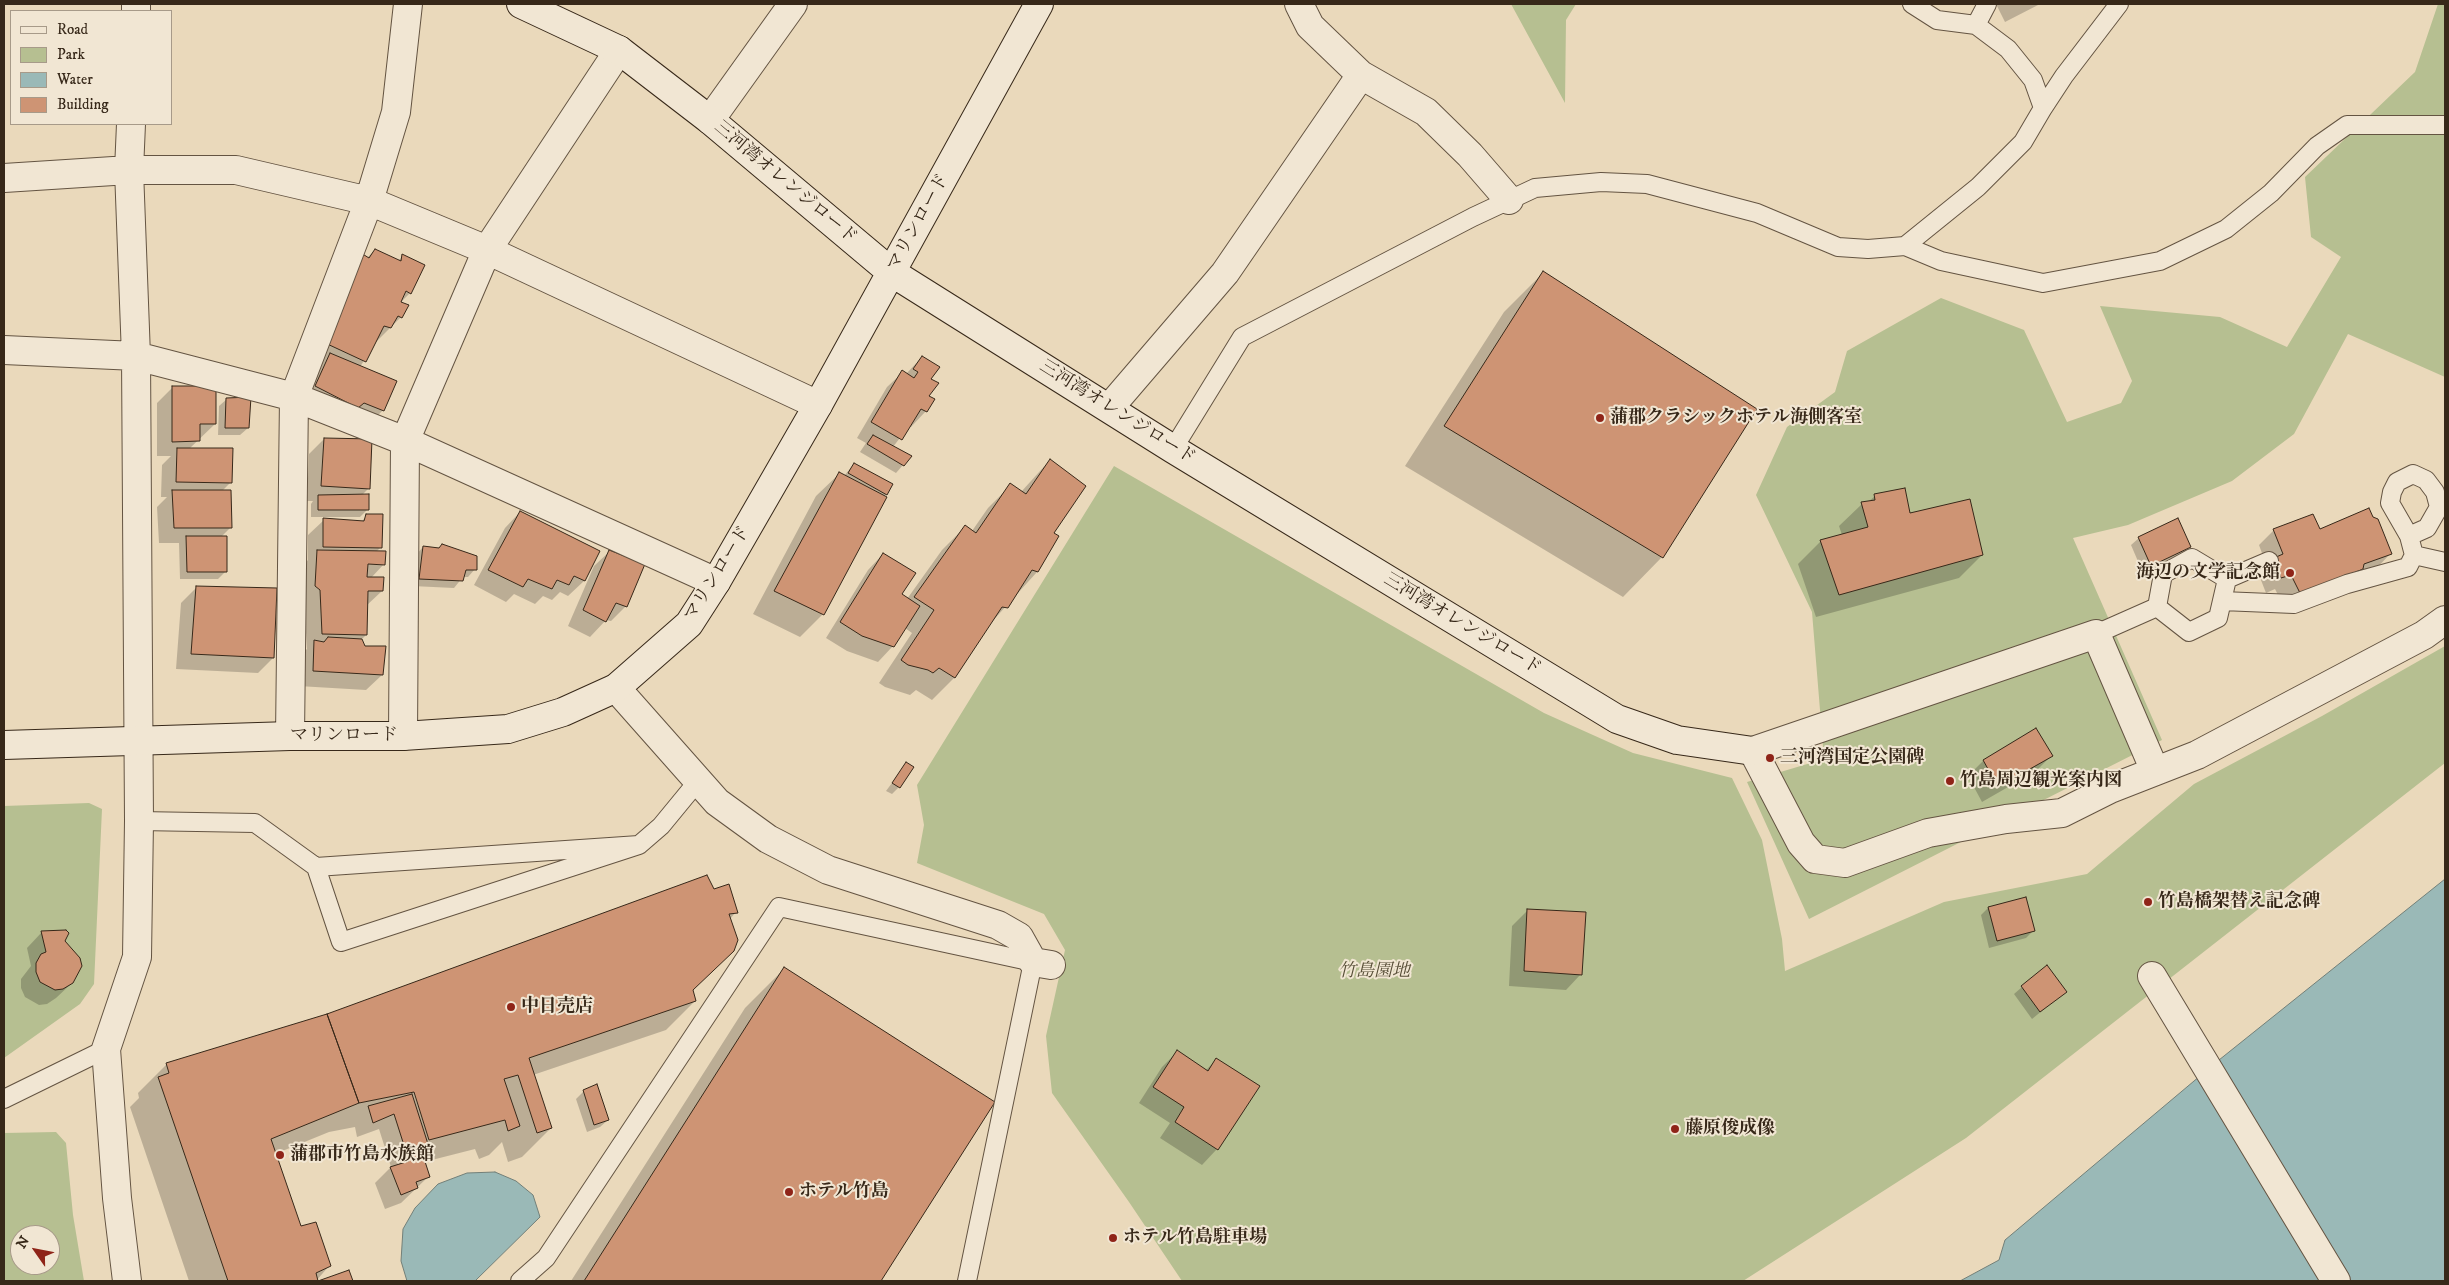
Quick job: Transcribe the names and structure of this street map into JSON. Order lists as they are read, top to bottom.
{
  "streets": {
    "street": ["三河湾オレンジロード", "マリンロード"]
  },
  "crossings": [
    ["三河湾オレンジロード", "マリンロード"]
  ],
  "parks": ["竹島園地"],
  "places": [
    "蒲郡クラシックホテル海側客室",
    "海辺の文学記念館",
    "三河湾国定公園碑",
    "竹島周辺観光案内図",
    "竹島橋架替え記念碑",
    "中日売店",
    "藤原俊成像",
    "蒲郡市竹島水族館",
    "ホテル竹島",
    "ホテル竹島駐車場"
  ],
  "legend": [
    "Road",
    "Park",
    "Water",
    "Building"
  ],
  "north": "top left"
}
